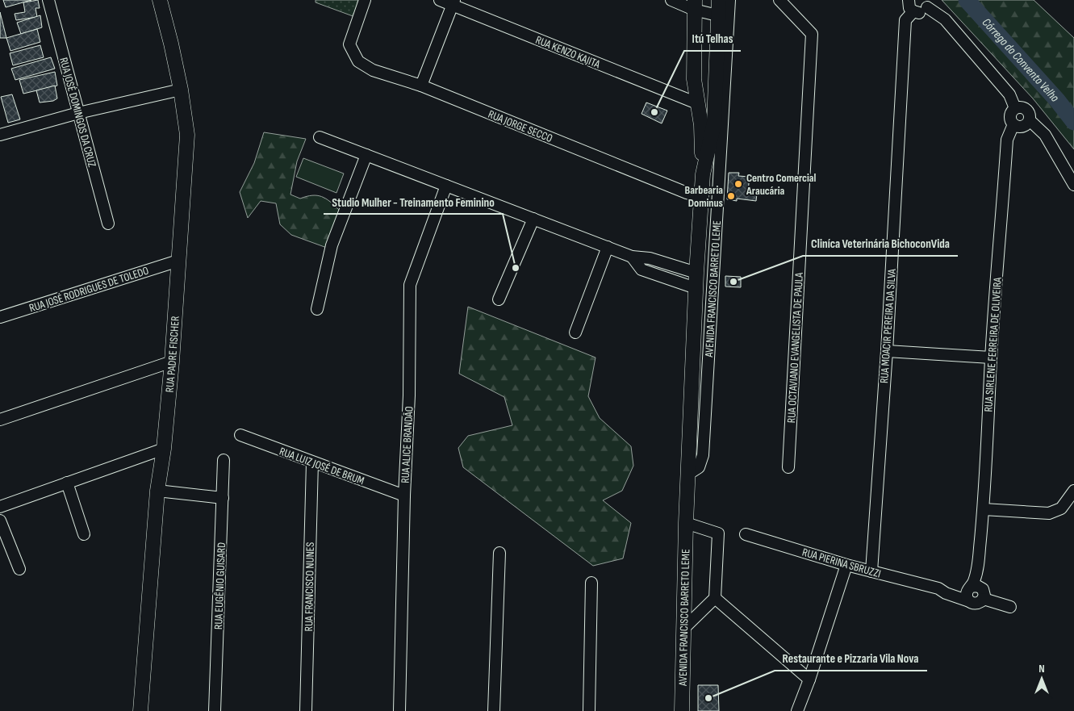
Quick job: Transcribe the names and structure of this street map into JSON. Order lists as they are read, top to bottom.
{
  "streets": {
    "main road": ["AVENIDA FRANCISCO BARRETO LEME", "RUA PADRE FISCHER"],
    "street": [
      "RUA KENZO KAJITA",
      "RUA JOSÉ DOMINGOS DA CRUZ",
      "RUA JORGE SECCO",
      "RUA JOSÉ RODRIGUES DE TOLEDO",
      "RUA MOACIR PEREIRA DA SILVA",
      "RUA SIRLENE FERREIRA DE OLIVEIRA",
      "RUA OCTAVIANO EVANGELISTA DE PAULA",
      "RUA ALICE BRANDÃO",
      "RUA LUIZ JOSÉ DE BRUM",
      "RUA PIERINA SBRUZZI",
      "RUA EUGÊNIO GUISARD",
      "RUA FRANCISCO NUNES"
    ]
  },
  "crossings": [
    ["RUA KENZO KAJITA", "AVENIDA FRANCISCO BARRETO LEME"],
    ["RUA JORGE SECCO", "AVENIDA FRANCISCO BARRETO LEME"],
    ["RUA JOSÉ RODRIGUES DE TOLEDO", "RUA PADRE FISCHER"],
    ["RUA MOACIR PEREIRA DA SILVA", "RUA PIERINA SBRUZZI"],
    ["RUA SIRLENE FERREIRA DE OLIVEIRA", "RUA PIERINA SBRUZZI"],
    ["RUA ALICE BRANDÃO", "RUA LUIZ JOSÉ DE BRUM"],
    ["RUA LUIZ JOSÉ DE BRUM", "RUA FRANCISCO NUNES"]
  ],
  "water": ["Córrego do Convento Velho"],
  "places": [
    "Itú Telhas",
    "Centro Comercial Araucária",
    "Barbearia Dominus",
    "Studio Mulher - Treinamento Feminino",
    "Cliníca Veterinária BichoconVida",
    "Restaurante e Pizzaria Vila Nova"
  ],
  "north": "top"
}
